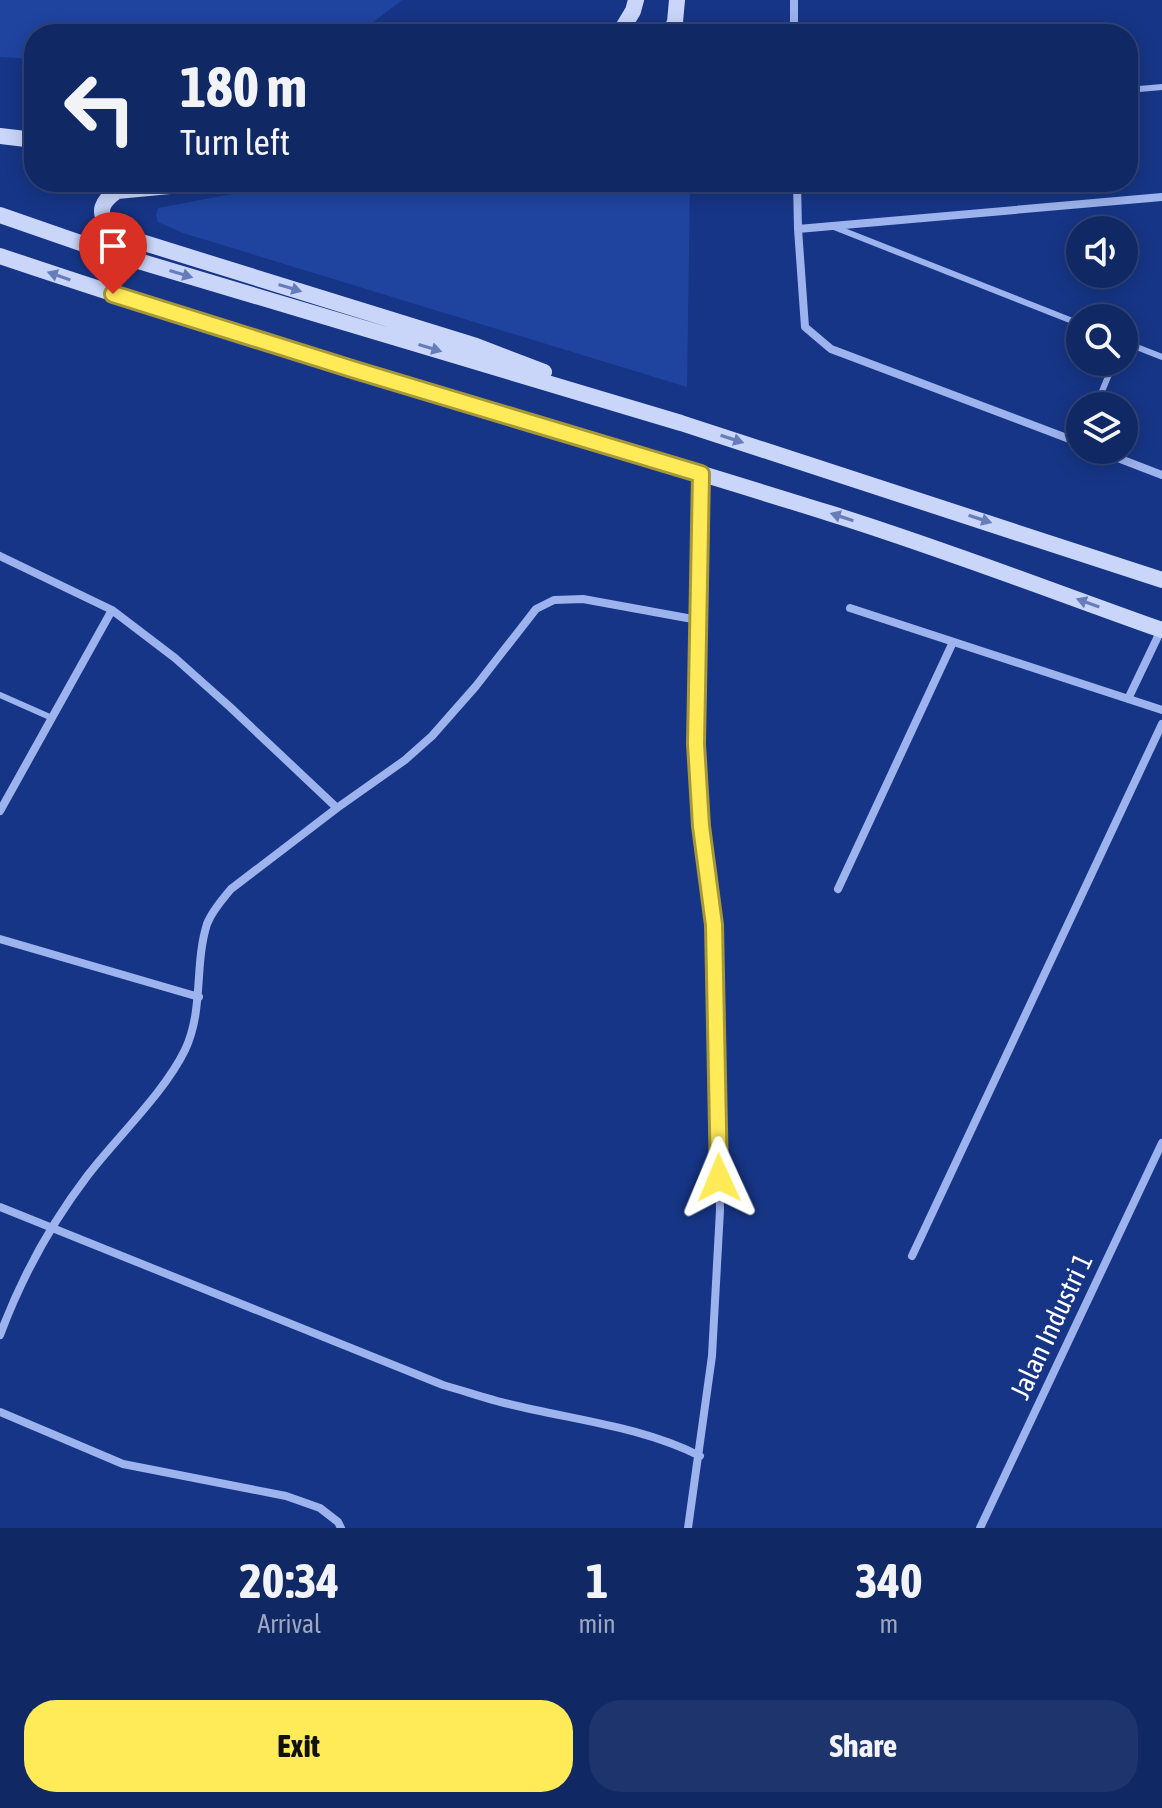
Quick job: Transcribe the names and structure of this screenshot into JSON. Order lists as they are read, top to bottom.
{
  "streets": {
    "street": ["Jalan Industri 1"]
  },
  "page": {
    "turn": ["180 m", "Turn left"],
    "eta": [
      "20:34",
      "Arrival",
      "1",
      "min",
      "340",
      "m"
    ],
    "buttons": ["Exit", "Share"]
  }
}
